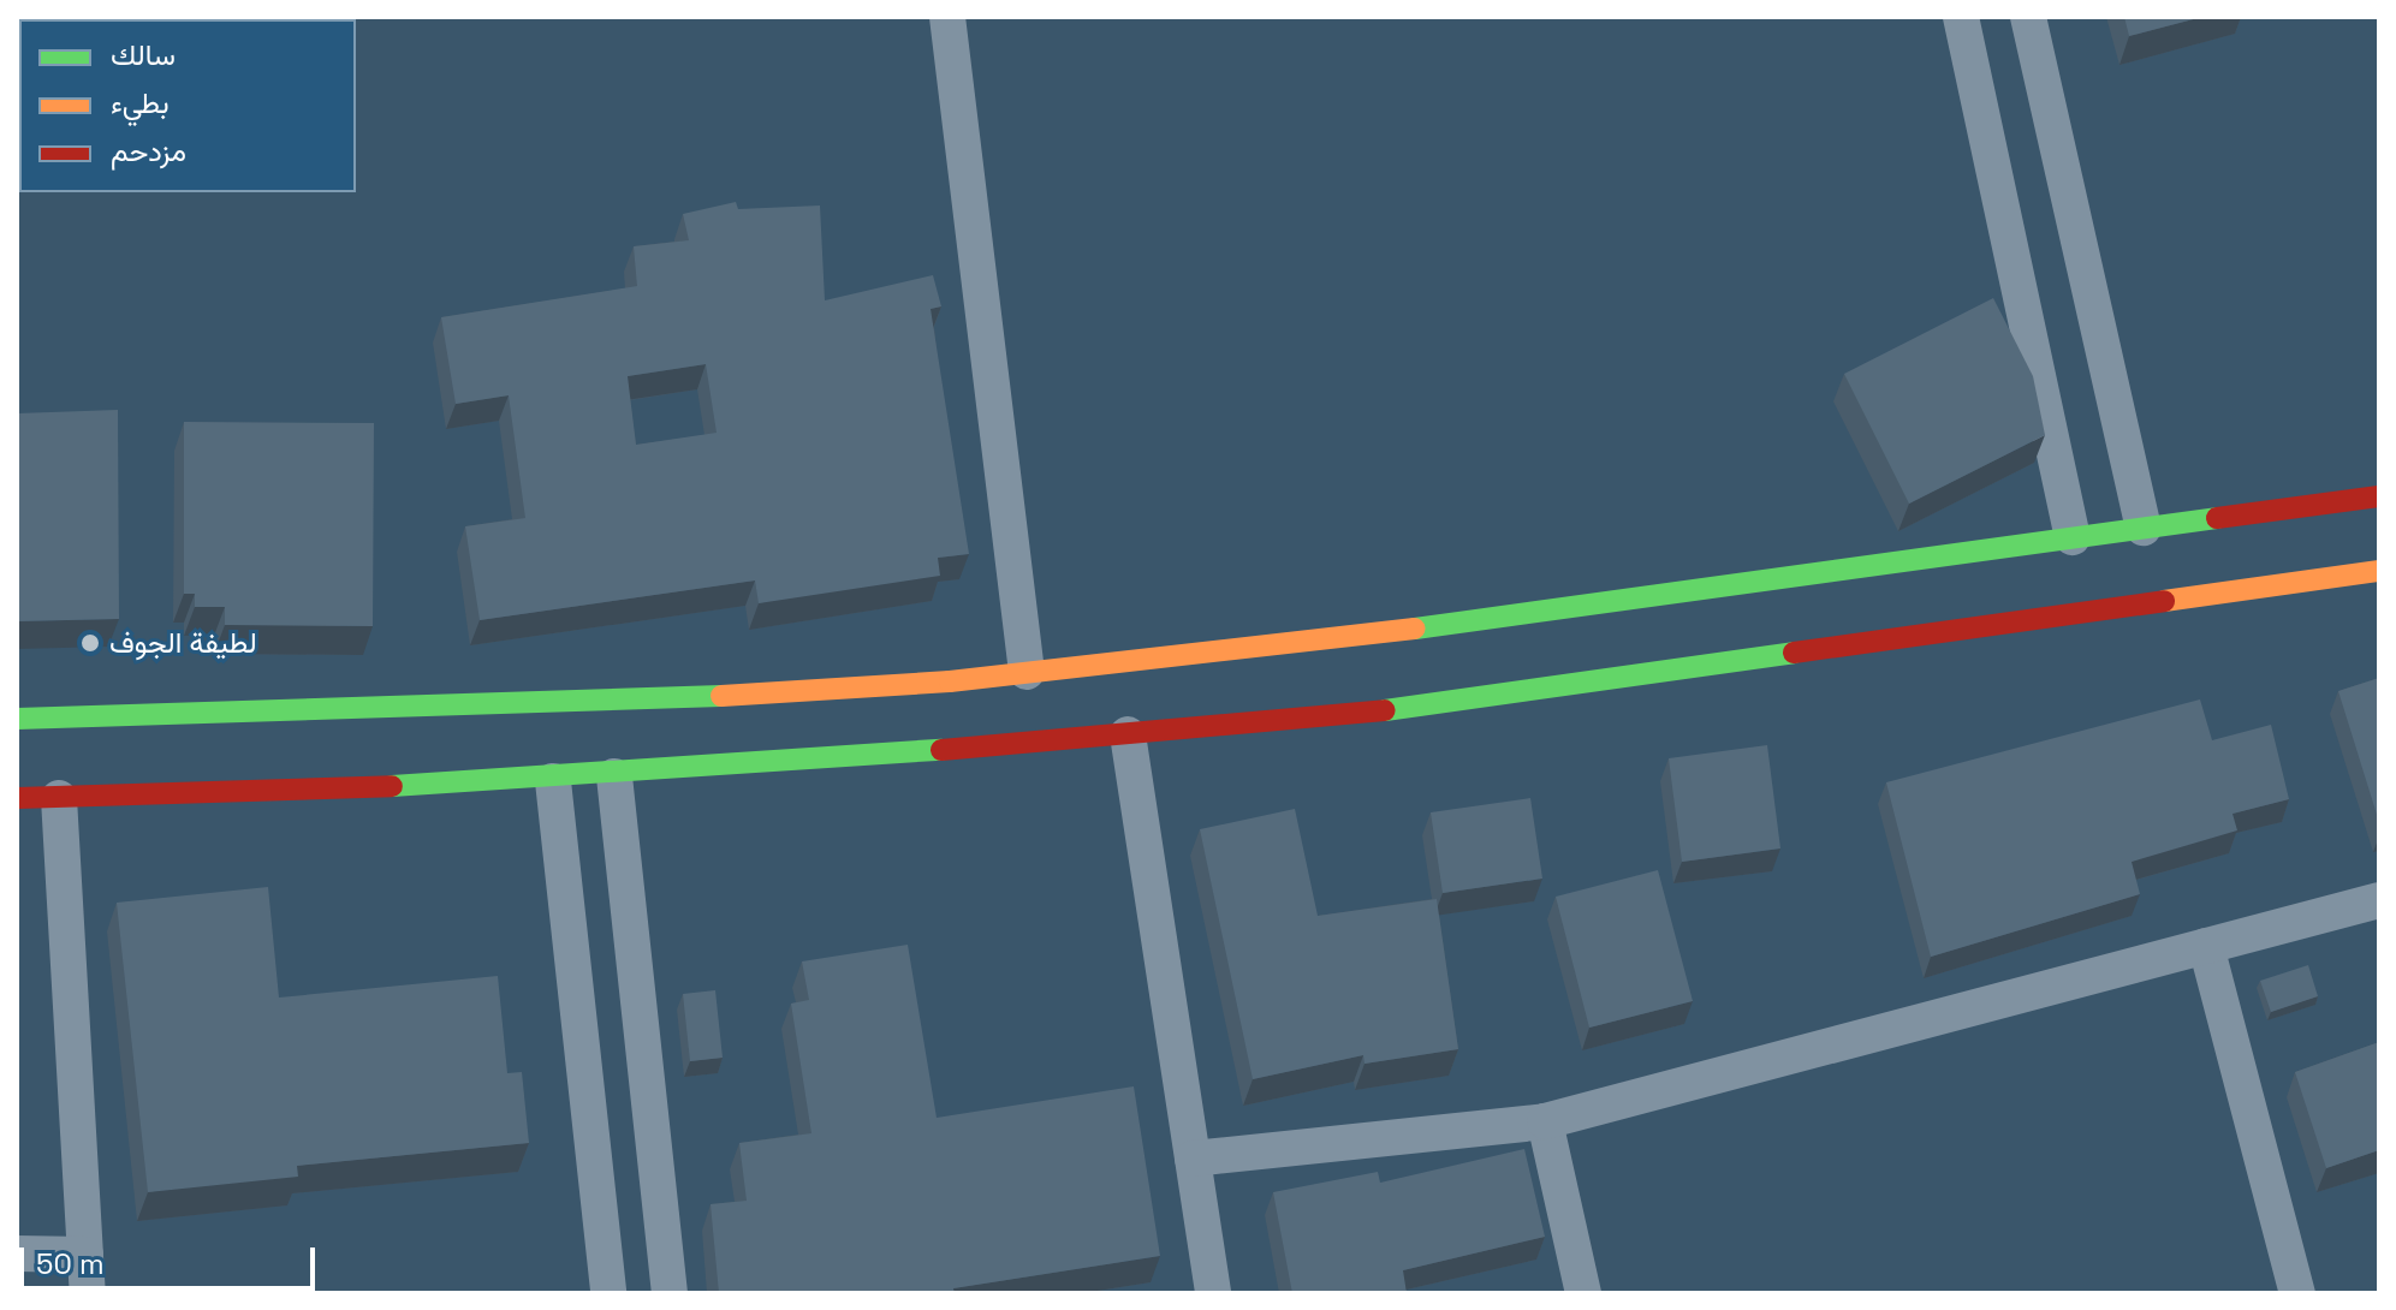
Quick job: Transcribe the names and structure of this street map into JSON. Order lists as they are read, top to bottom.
{
  "places": ["لطيفة الجوف"],
  "legend": ["سالك", "بطيء", "مزدحم"],
  "scale_bar": "50 m"
}
